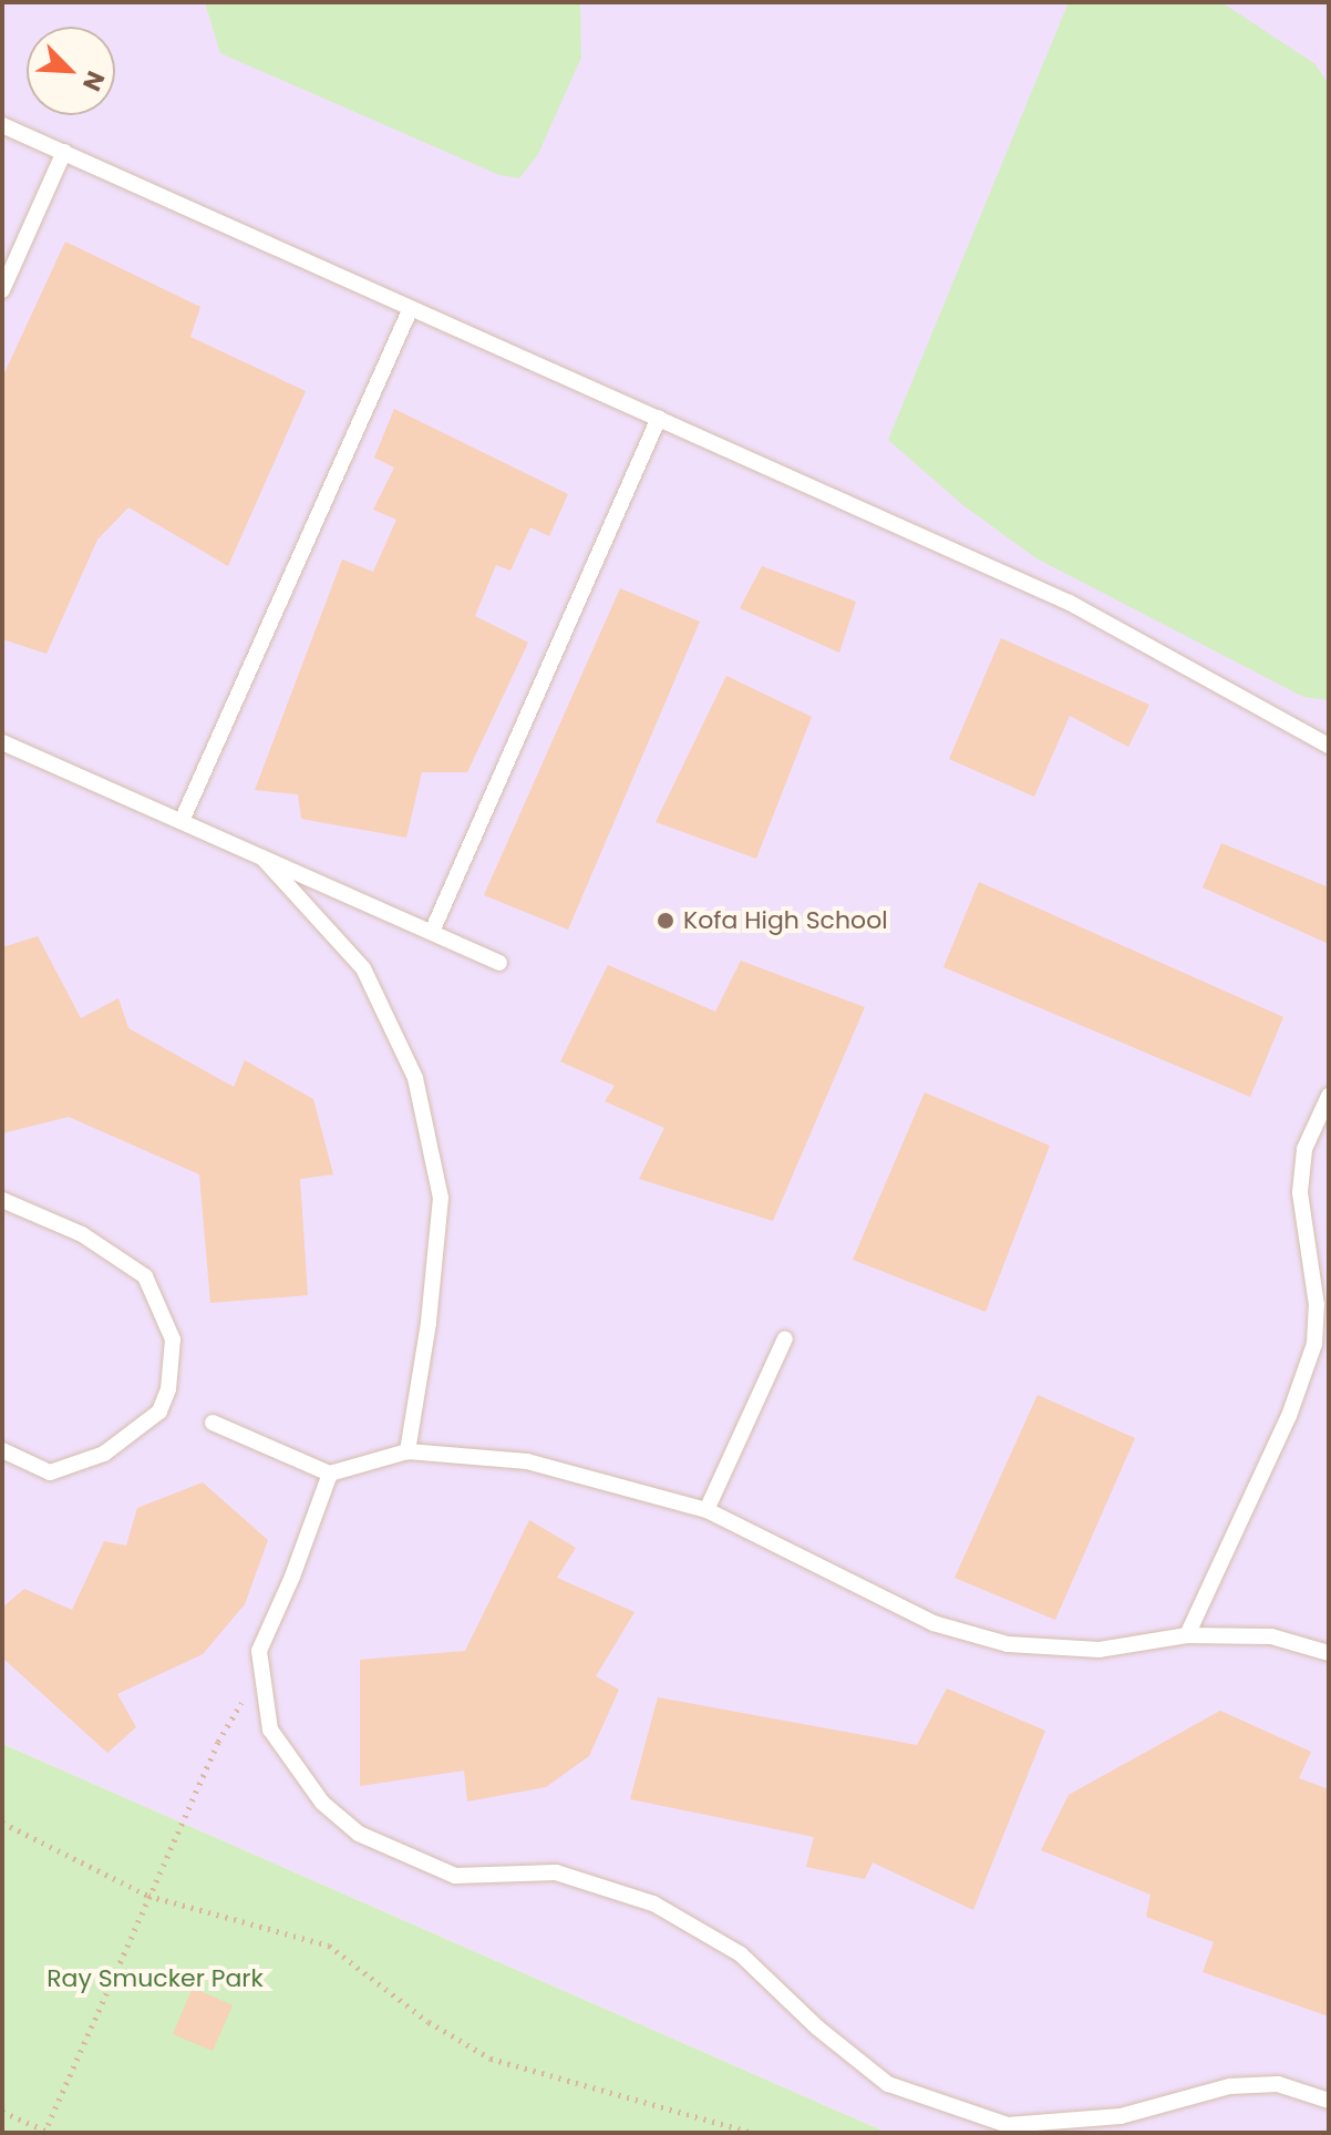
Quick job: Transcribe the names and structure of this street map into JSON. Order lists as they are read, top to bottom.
{
  "parks": ["Ray Smucker Park"],
  "places": ["Kofa High School"],
  "north": "bottom right"
}
